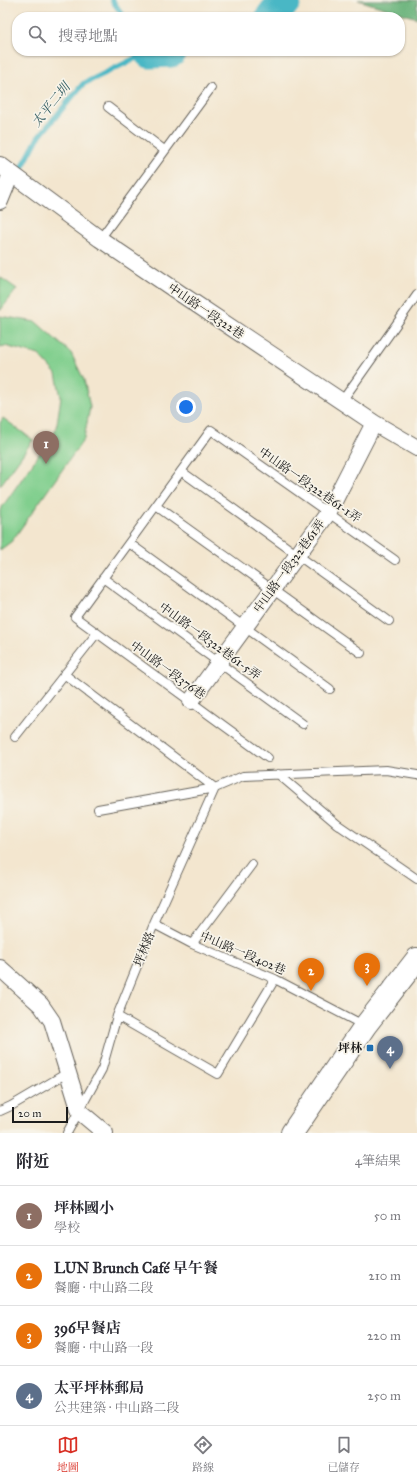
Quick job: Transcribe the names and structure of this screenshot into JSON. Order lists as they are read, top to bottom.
{
  "streets": {
    "street": ["中山路一段322巷", "中山路一段322巷61弄"],
    "lane": [
      "中山路一段322巷61-1弄",
      "中山路一段322巷61-5弄",
      "中山路一段376巷",
      "坪林路",
      "中山路一段402巷"
    ]
  },
  "crossings": [
    ["中山路一段322巷", "中山路一段322巷61弄"],
    ["中山路一段322巷61-1弄", "中山路一段322巷61弄"],
    ["中山路一段322巷61弄", "中山路一段322巷61-5弄"],
    ["中山路一段322巷61弄", "中山路一段376巷"],
    ["坪林路", "中山路一段402巷"]
  ],
  "water": ["太平二圳"],
  "places": {
    "transit": ["坪林"]
  },
  "scale_bar": "20 m",
  "page": {
    "search": "搜尋地點",
    "pins": [
      "1",
      "3",
      "2",
      "4"
    ],
    "scale": "20 m",
    "heading": ["附近", "4筆結果"],
    "list": [
      {
        "mark": "1",
        "name": "坪林國小",
        "note": "學校",
        "value": "50 m"
      },
      {
        "mark": "2",
        "name": "LUN Brunch Café 早午餐",
        "note": "餐廳 · 中山路二段",
        "value": "210 m"
      },
      {
        "mark": "3",
        "name": "396早餐店",
        "note": "餐廳 · 中山路一段",
        "value": "220 m"
      },
      {
        "mark": "4",
        "name": "太平坪林郵局",
        "note": "公共建築 · 中山路二段",
        "value": "250 m"
      }
    ],
    "nav": ["地圖", "路線", "已儲存"]
  }
}
